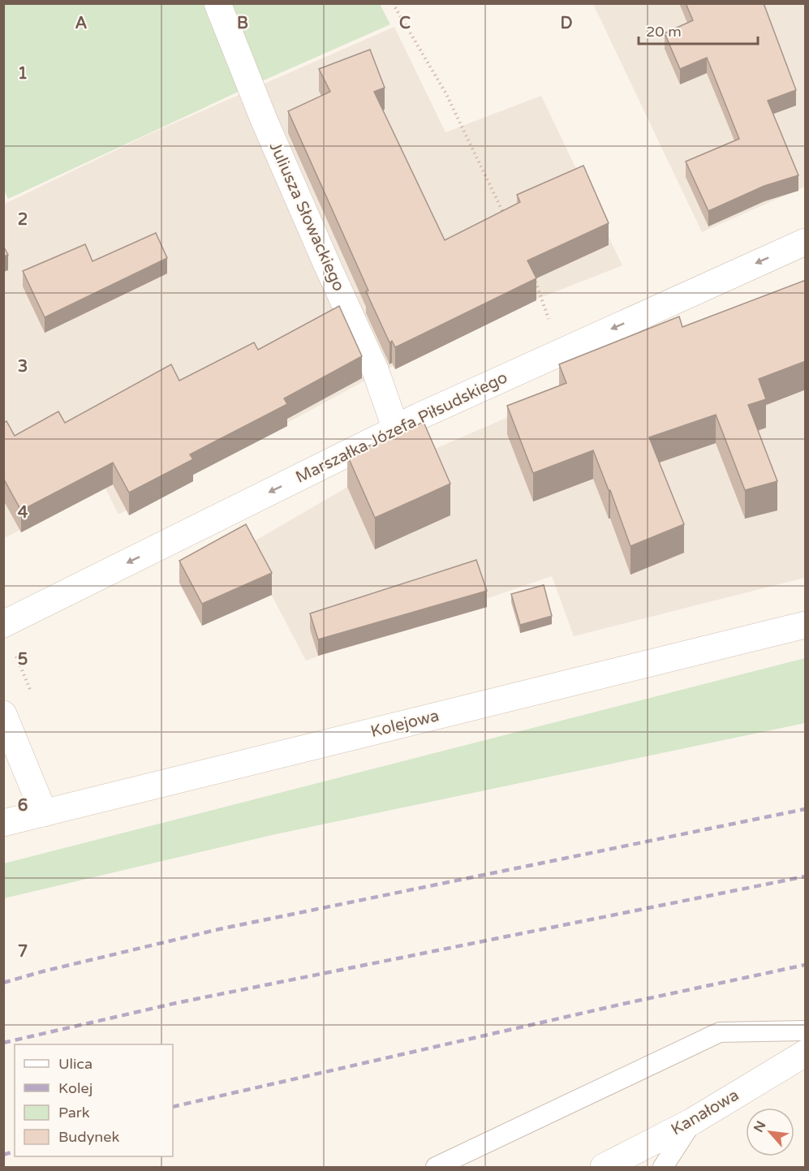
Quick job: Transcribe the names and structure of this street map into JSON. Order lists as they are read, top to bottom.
{
  "streets": {
    "street": [
      "Juliusza Słowackiego",
      "Marszałka Józefa Piłsudskiego",
      "Kolejowa",
      "Kanałowa"
    ]
  },
  "crossings": [
    ["Juliusza Słowackiego", "Marszałka Józefa Piłsudskiego"]
  ],
  "one_way": ["Marszałka Józefa Piłsudskiego"],
  "legend": [
    "Ulica",
    "Kolej",
    "Park",
    "Budynek"
  ],
  "scale_bar": "20 m",
  "north": "top left",
  "grid": {
    "columns": [
      "A",
      "B",
      "C",
      "D"
    ],
    "rows": [
      "1",
      "2",
      "3",
      "4",
      "5",
      "6",
      "7"
    ]
  }
}
